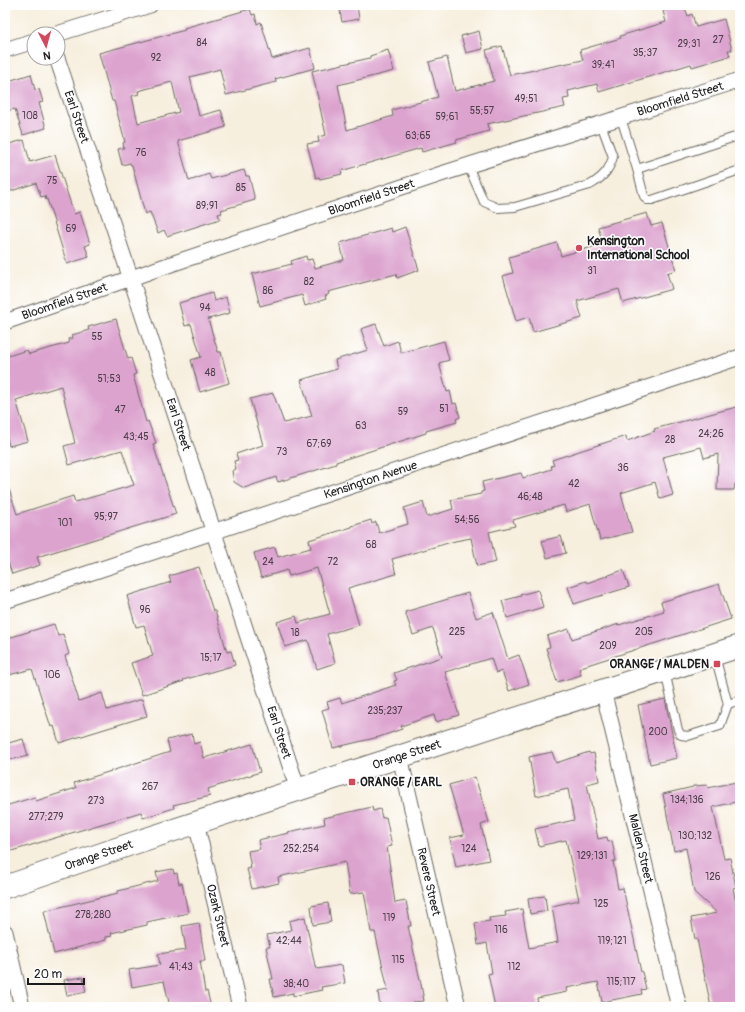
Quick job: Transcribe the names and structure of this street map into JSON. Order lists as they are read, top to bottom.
{
  "streets": {
    "street": [
      "Bloomfield Street",
      "Earl Street",
      "Kensington Avenue",
      "Orange Street",
      "Malden Street",
      "Revere Street",
      "Ozark Street"
    ]
  },
  "crossings": [
    ["Bloomfield Street", "Earl Street"],
    ["Earl Street", "Kensington Avenue"],
    ["Earl Street", "Orange Street"],
    ["Orange Street", "Malden Street"],
    ["Orange Street", "Revere Street"],
    ["Orange Street", "Ozark Street"]
  ],
  "places": {
    "other": ["Kensington International School"],
    "transit": ["ORANGE / MALDEN", "ORANGE / EARL"]
  },
  "house_numbers": [
    "27",
    "84",
    "29;31",
    "35;37",
    "92",
    "39;41",
    "49;51",
    "55;57",
    "108",
    "59;61",
    "63;65",
    "76",
    "75",
    "85",
    "89;91",
    "69",
    "31",
    "82",
    "86",
    "94",
    "55",
    "48",
    "51;53",
    "51",
    "47",
    "59",
    "63",
    "24;26",
    "43;45",
    "28",
    "67;69",
    "73",
    "36",
    "42",
    "46;48",
    "95;97",
    "54;56",
    "101",
    "68",
    "24",
    "72",
    "96",
    "225",
    "205",
    "18",
    "209",
    "15;17",
    "106",
    "235;237",
    "200",
    "267",
    "134;136",
    "273",
    "277;279",
    "130;132",
    "252;254",
    "124",
    "129;131",
    "126",
    "125",
    "278;280",
    "119",
    "116",
    "42;44",
    "119;121",
    "115",
    "41;43",
    "112",
    "115;117",
    "38;40"
  ],
  "scale_bar": "20 m",
  "north": "bottom"
}
